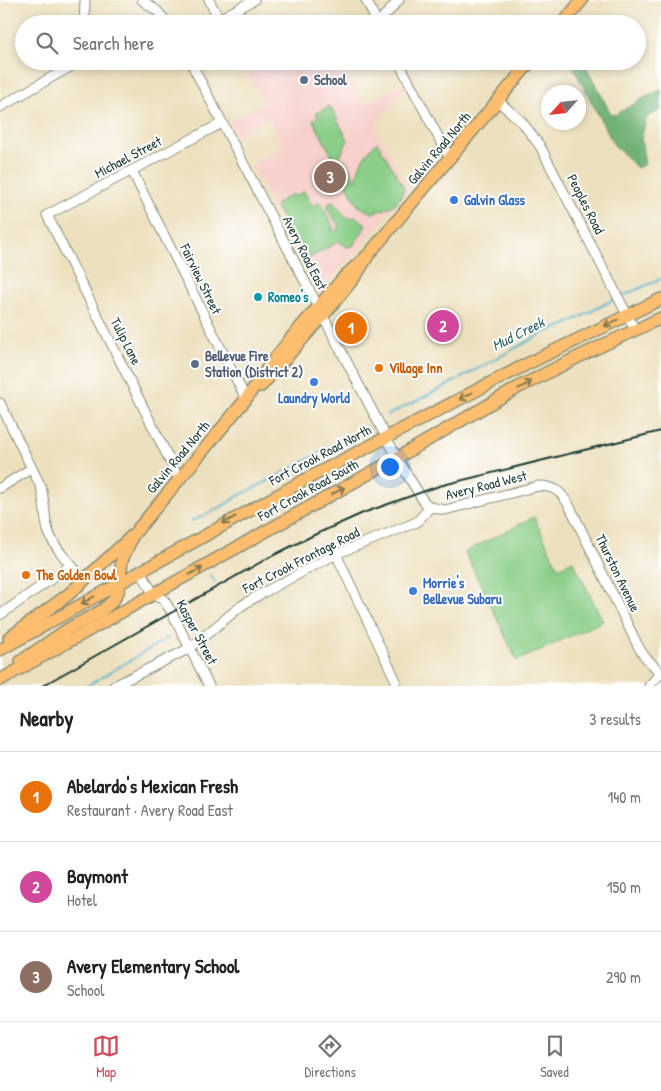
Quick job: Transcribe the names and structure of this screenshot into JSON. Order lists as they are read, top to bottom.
{
  "streets": {
    "main road": ["Galvin Road North", "Fort Crook Road North", "Fort Crook Road South"],
    "street": [
      "Michael Street",
      "Peoples Road",
      "Avery Road East",
      "Fairview Street",
      "Tulip Lane",
      "Avery Road West",
      "Fort Crook Frontage Road",
      "Thurston Avenue",
      "Kasper Street"
    ]
  },
  "crossings": [
    ["Galvin Road North", "Peoples Road"],
    ["Galvin Road North", "Avery Road East"],
    ["Galvin Road North", "Fairview Street"],
    ["Galvin Road North", "Tulip Lane"],
    ["Michael Street", "Avery Road East"],
    ["Michael Street", "Fairview Street"],
    ["Michael Street", "Tulip Lane"],
    ["Peoples Road", "Fort Crook Road North"],
    ["Peoples Road", "Fort Crook Road South"],
    ["Avery Road East", "Fort Crook Road North"],
    ["Avery Road East", "Avery Road West"],
    ["Avery Road East", "Fort Crook Road South"],
    ["Fort Crook Road North", "Kasper Street"],
    ["Avery Road West", "Fort Crook Road South"],
    ["Avery Road West", "Fort Crook Frontage Road"],
    ["Avery Road West", "Thurston Avenue"],
    ["Fort Crook Road South", "Kasper Street"],
    ["Fort Crook Frontage Road", "Kasper Street"]
  ],
  "one_way": ["Fort Crook Road South"],
  "water": ["Mud Creek"],
  "places": [
    "School",
    "Galvin Glass",
    "Romeo's",
    "Bellevue Fire Station (District 2)",
    "Village Inn",
    "Laundry World",
    "The Golden Bowl",
    "Morrie's Bellevue Subaru"
  ],
  "north": "bottom left",
  "page": {
    "search": "Search here",
    "pins": ["3", "2", "1"],
    "heading": ["Nearby", "3 results"],
    "list": [
      {
        "mark": "1",
        "name": "Abelardo's Mexican Fresh",
        "note": "Restaurant · Avery Road East",
        "value": "140 m"
      },
      {
        "mark": "2",
        "name": "Baymont",
        "note": "Hotel",
        "value": "150 m"
      },
      {
        "mark": "3",
        "name": "Avery Elementary School",
        "note": "School",
        "value": "290 m"
      }
    ],
    "nav": ["Map", "Directions", "Saved"]
  }
}
